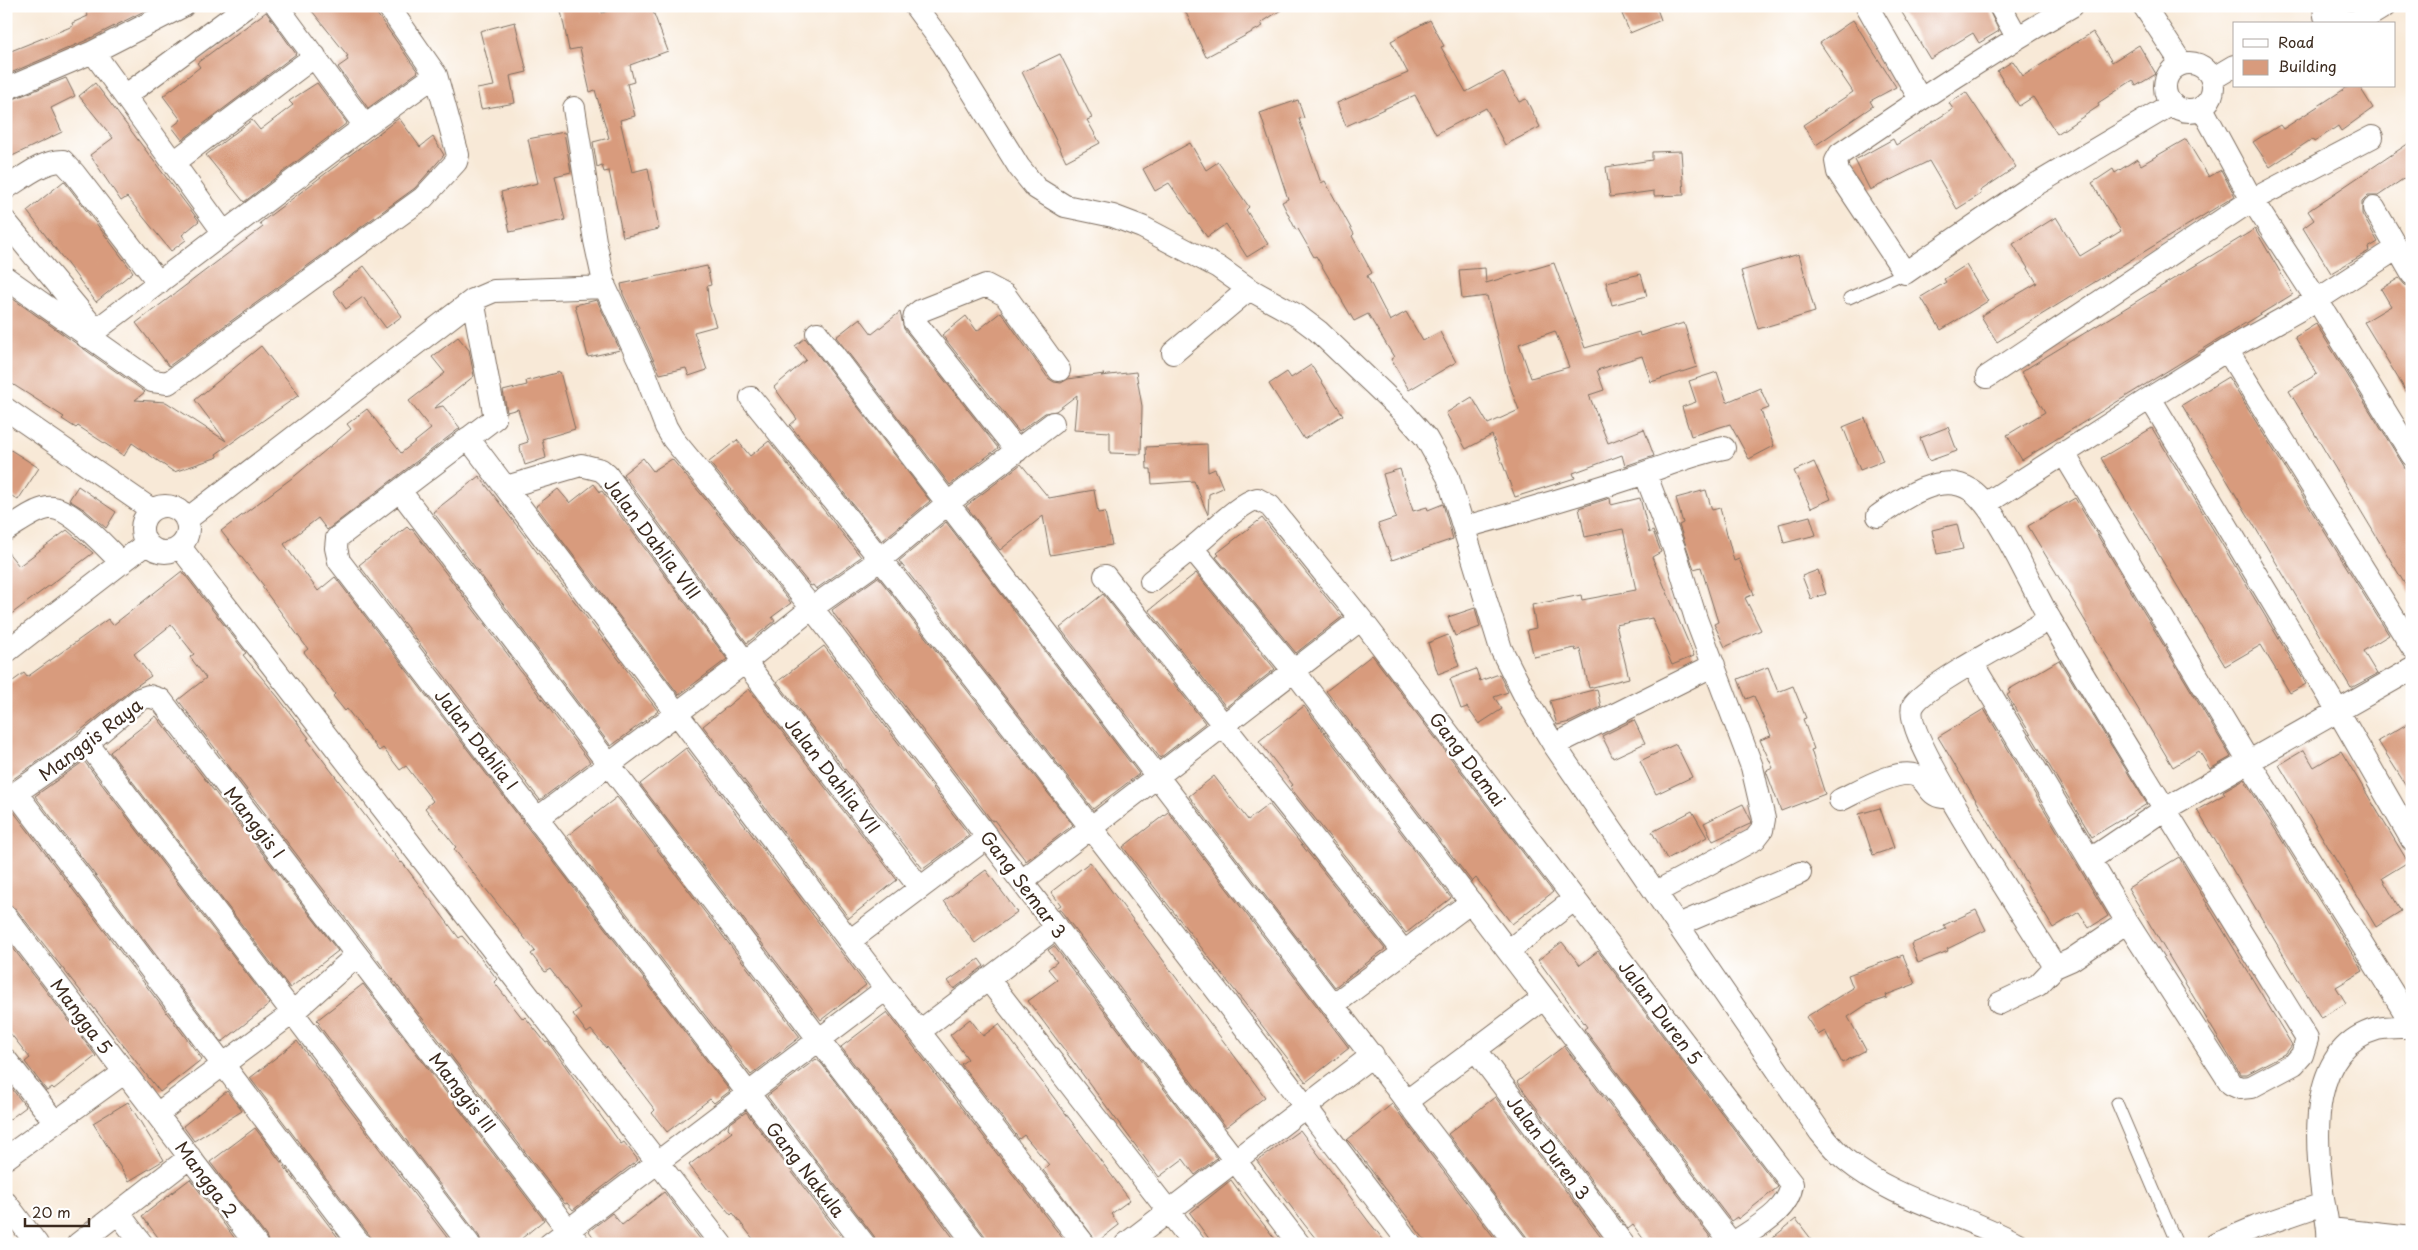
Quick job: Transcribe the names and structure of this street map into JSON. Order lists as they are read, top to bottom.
{
  "streets": {
    "street": [
      "Jalan Dahlia VIII",
      "Manggis Raya",
      "Jalan Dahlia I",
      "Gang Damai",
      "Jalan Dahlia VII",
      "Manggis I",
      "Gang Semar 3",
      "Jalan Duren 5",
      "Mangga 5",
      "Manggis III",
      "Jalan Duren 3",
      "Gang Nakula",
      "Mangga 2"
    ]
  },
  "crossings": [
    ["Jalan Dahlia VIII", "Jalan Dahlia VII"],
    ["Manggis Raya", "Manggis I"],
    ["Jalan Dahlia I", "Gang Nakula"],
    ["Gang Damai", "Jalan Duren 5"],
    ["Manggis I", "Manggis III"],
    ["Mangga 5", "Mangga 2"]
  ],
  "legend": ["Road", "Building"],
  "scale_bar": "20 m"
}
